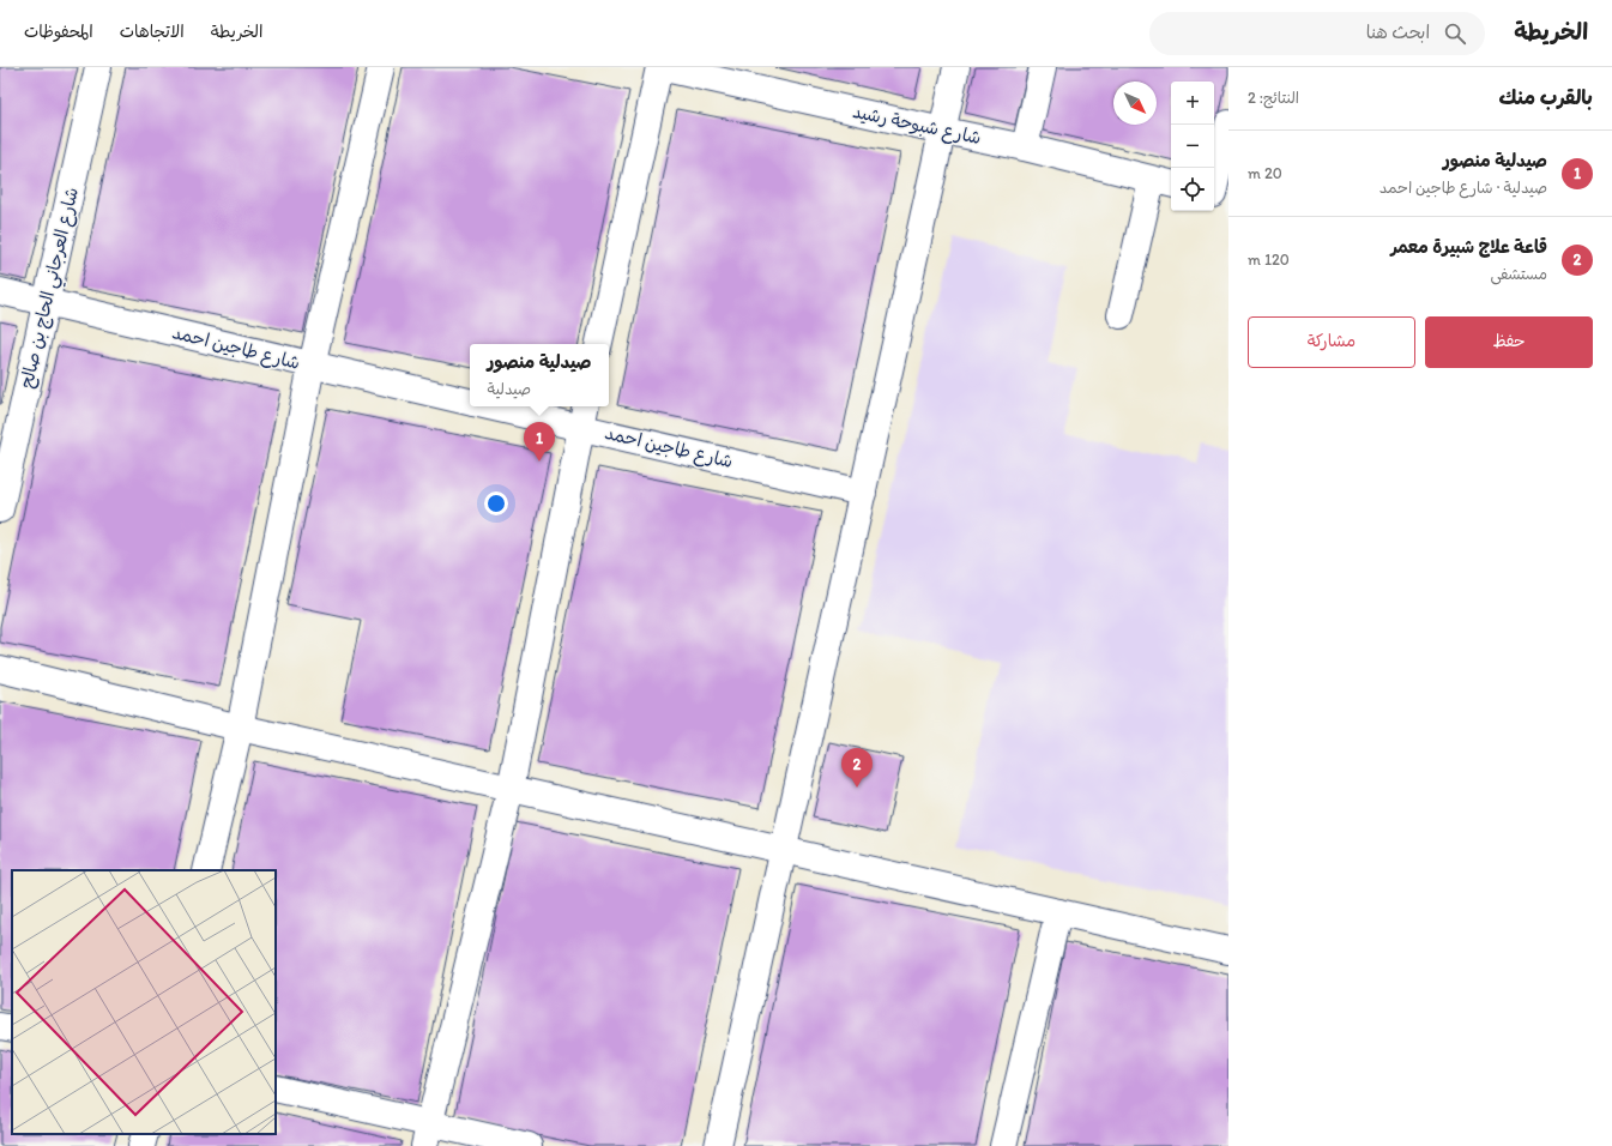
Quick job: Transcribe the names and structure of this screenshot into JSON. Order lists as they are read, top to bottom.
{
  "streets": {
    "street": ["شارع شبوحة رشيد", "شارع العرجاني الحاج بن صالح", "شارع طاجين احمد"]
  },
  "crossings": [
    ["شارع العرجاني الحاج بن صالح", "شارع طاجين احمد"]
  ],
  "north": "bottom right",
  "page": {
    "header": "الخريطة",
    "search": "ابحث هنا",
    "nav": ["الخريطة", "الاتجاهات", "المحفوظات"],
    "heading": ["بالقرب منك", "النتائج: 2"],
    "map_buttons": ["+", "−"],
    "list": [
      {
        "mark": "1",
        "name": "صيدلية منصور",
        "note": "صيدلية · شارع طاجين احمد",
        "value": "20 m"
      },
      {
        "mark": "2",
        "name": "قاعة علاج شبيرة معمر",
        "note": "مستشفى",
        "value": "120 m"
      }
    ],
    "buttons": ["حفظ", "مشاركة"],
    "popup": ["صيدلية منصور", "صيدلية"],
    "pins": ["1", "2"]
  }
}
